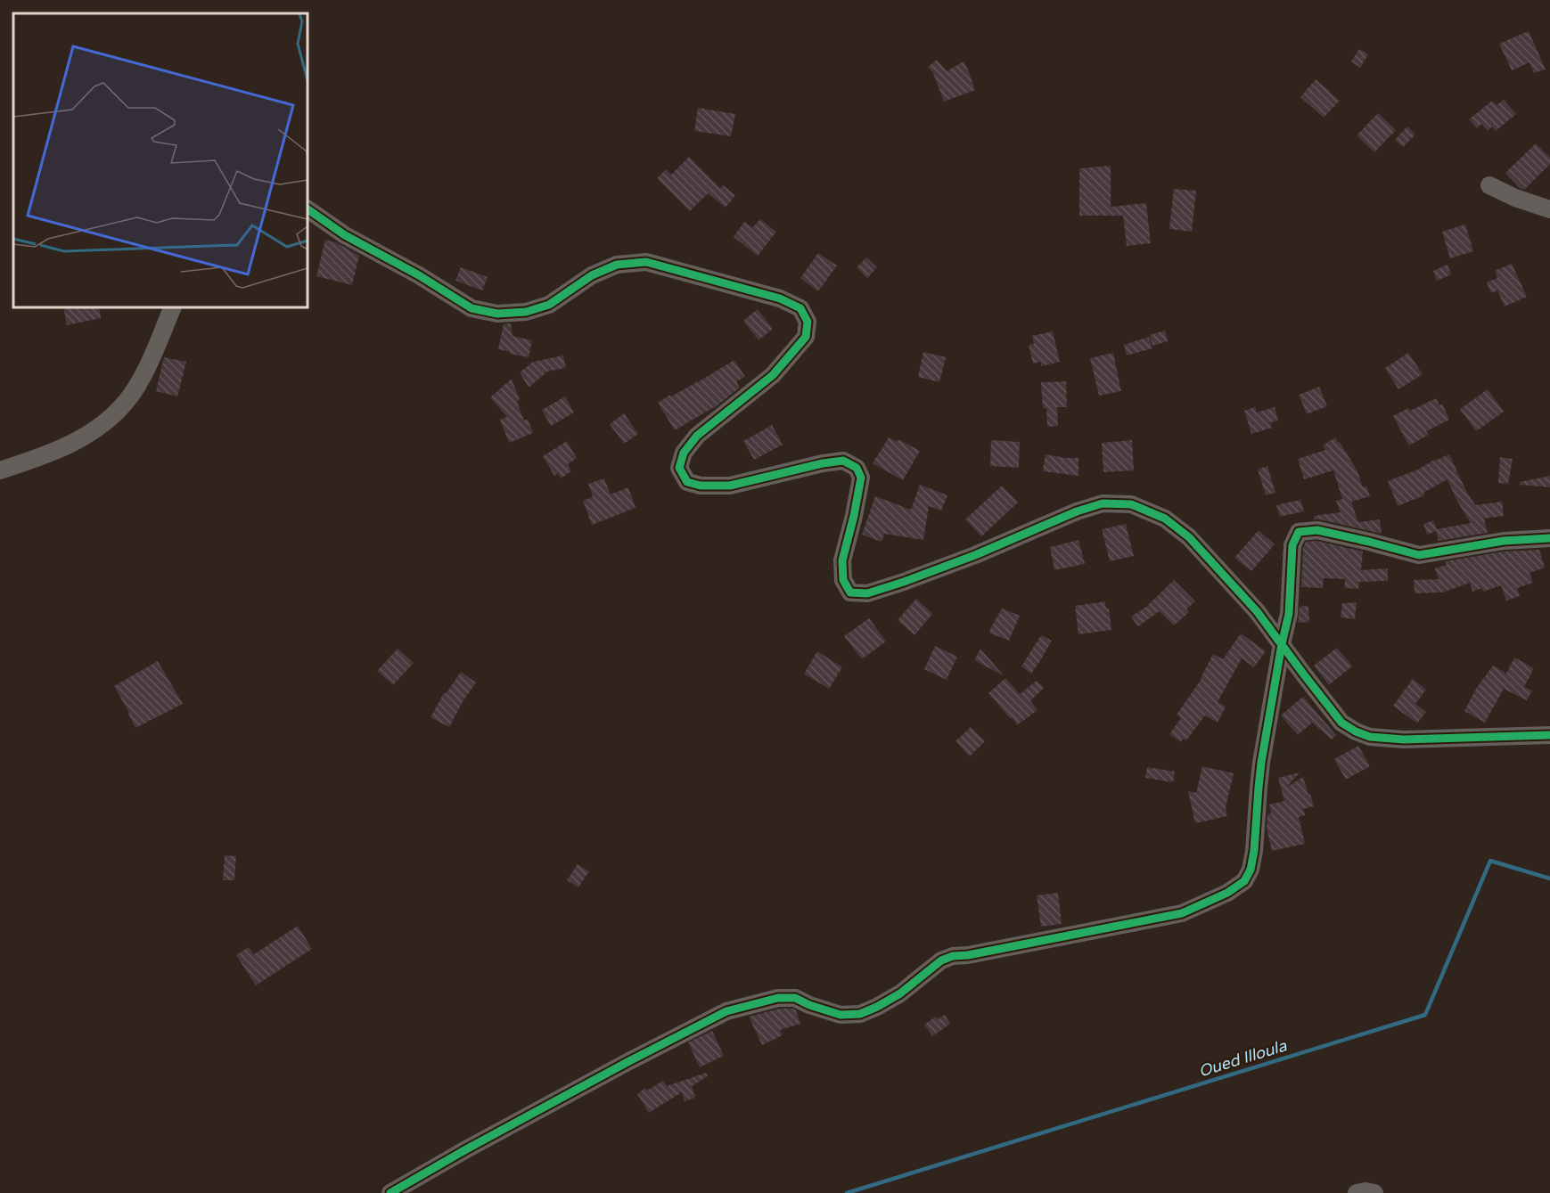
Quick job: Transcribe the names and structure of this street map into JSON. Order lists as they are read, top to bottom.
{
  "water": ["Oued Illoula"]
}
